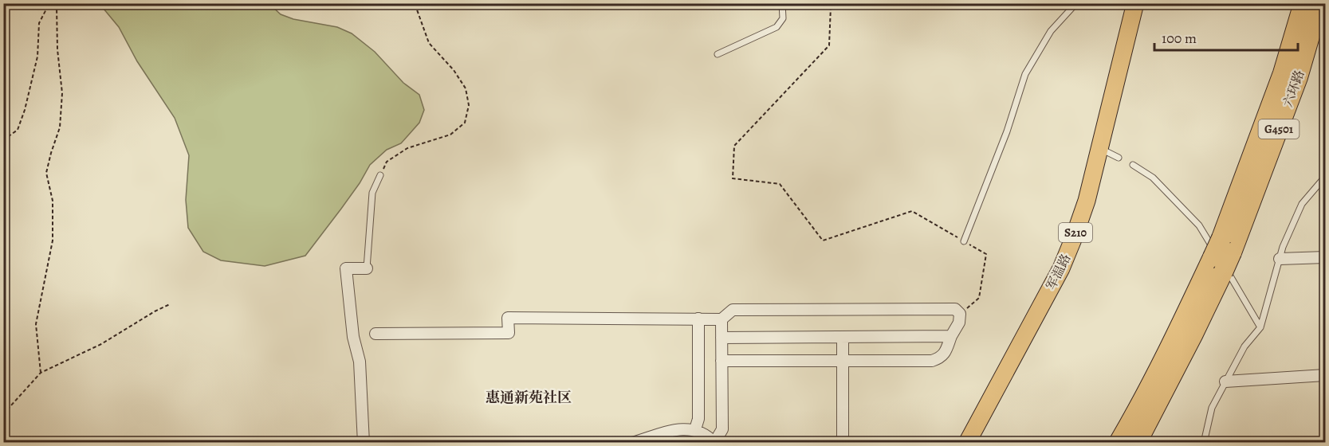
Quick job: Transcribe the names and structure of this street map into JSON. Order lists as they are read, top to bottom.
{
  "streets": {
    "highway": ["六环路", "G4501"],
    "main road": ["S210", "军温路"]
  },
  "districts": ["惠通新苑社区"],
  "scale_bar": "100 m"
}
